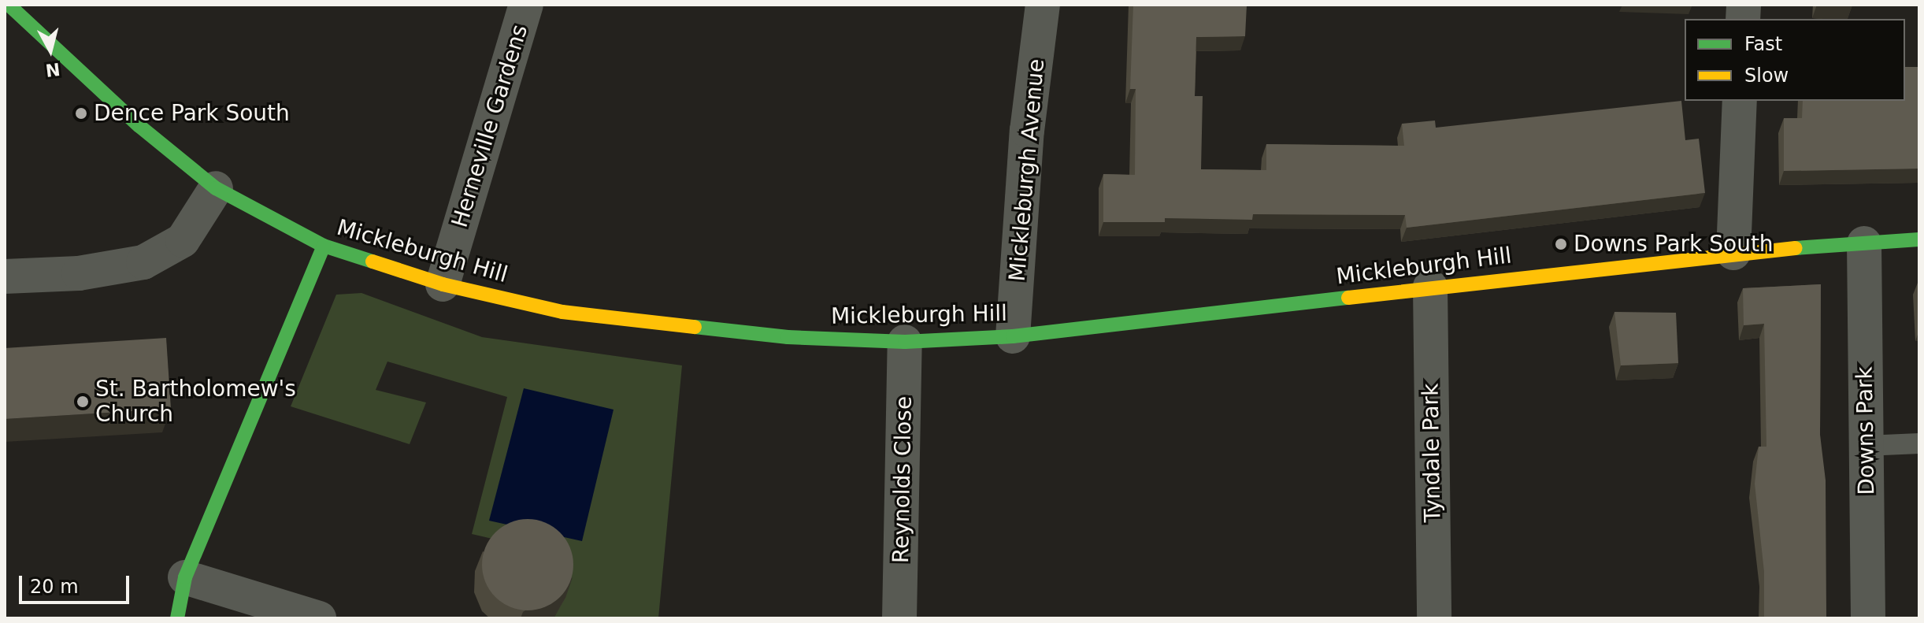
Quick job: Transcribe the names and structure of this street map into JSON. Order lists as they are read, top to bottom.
{
  "streets": {
    "street": [
      "Herneville Gardens",
      "Mickleburgh Avenue",
      "Mickleburgh Hill",
      "Downs Park",
      "Tyndale Park",
      "Reynolds Close"
    ]
  },
  "crossings": [
    ["Herneville Gardens", "Mickleburgh Hill"],
    ["Mickleburgh Avenue", "Mickleburgh Hill"],
    ["Mickleburgh Hill", "Downs Park"],
    ["Mickleburgh Hill", "Tyndale Park"],
    ["Mickleburgh Hill", "Reynolds Close"]
  ],
  "places": ["Dence Park South", "Downs Park South", "St. Bartholomew's Church"],
  "legend": ["Fast", "Slow"],
  "scale_bar": "20 m",
  "north": "bottom"
}
